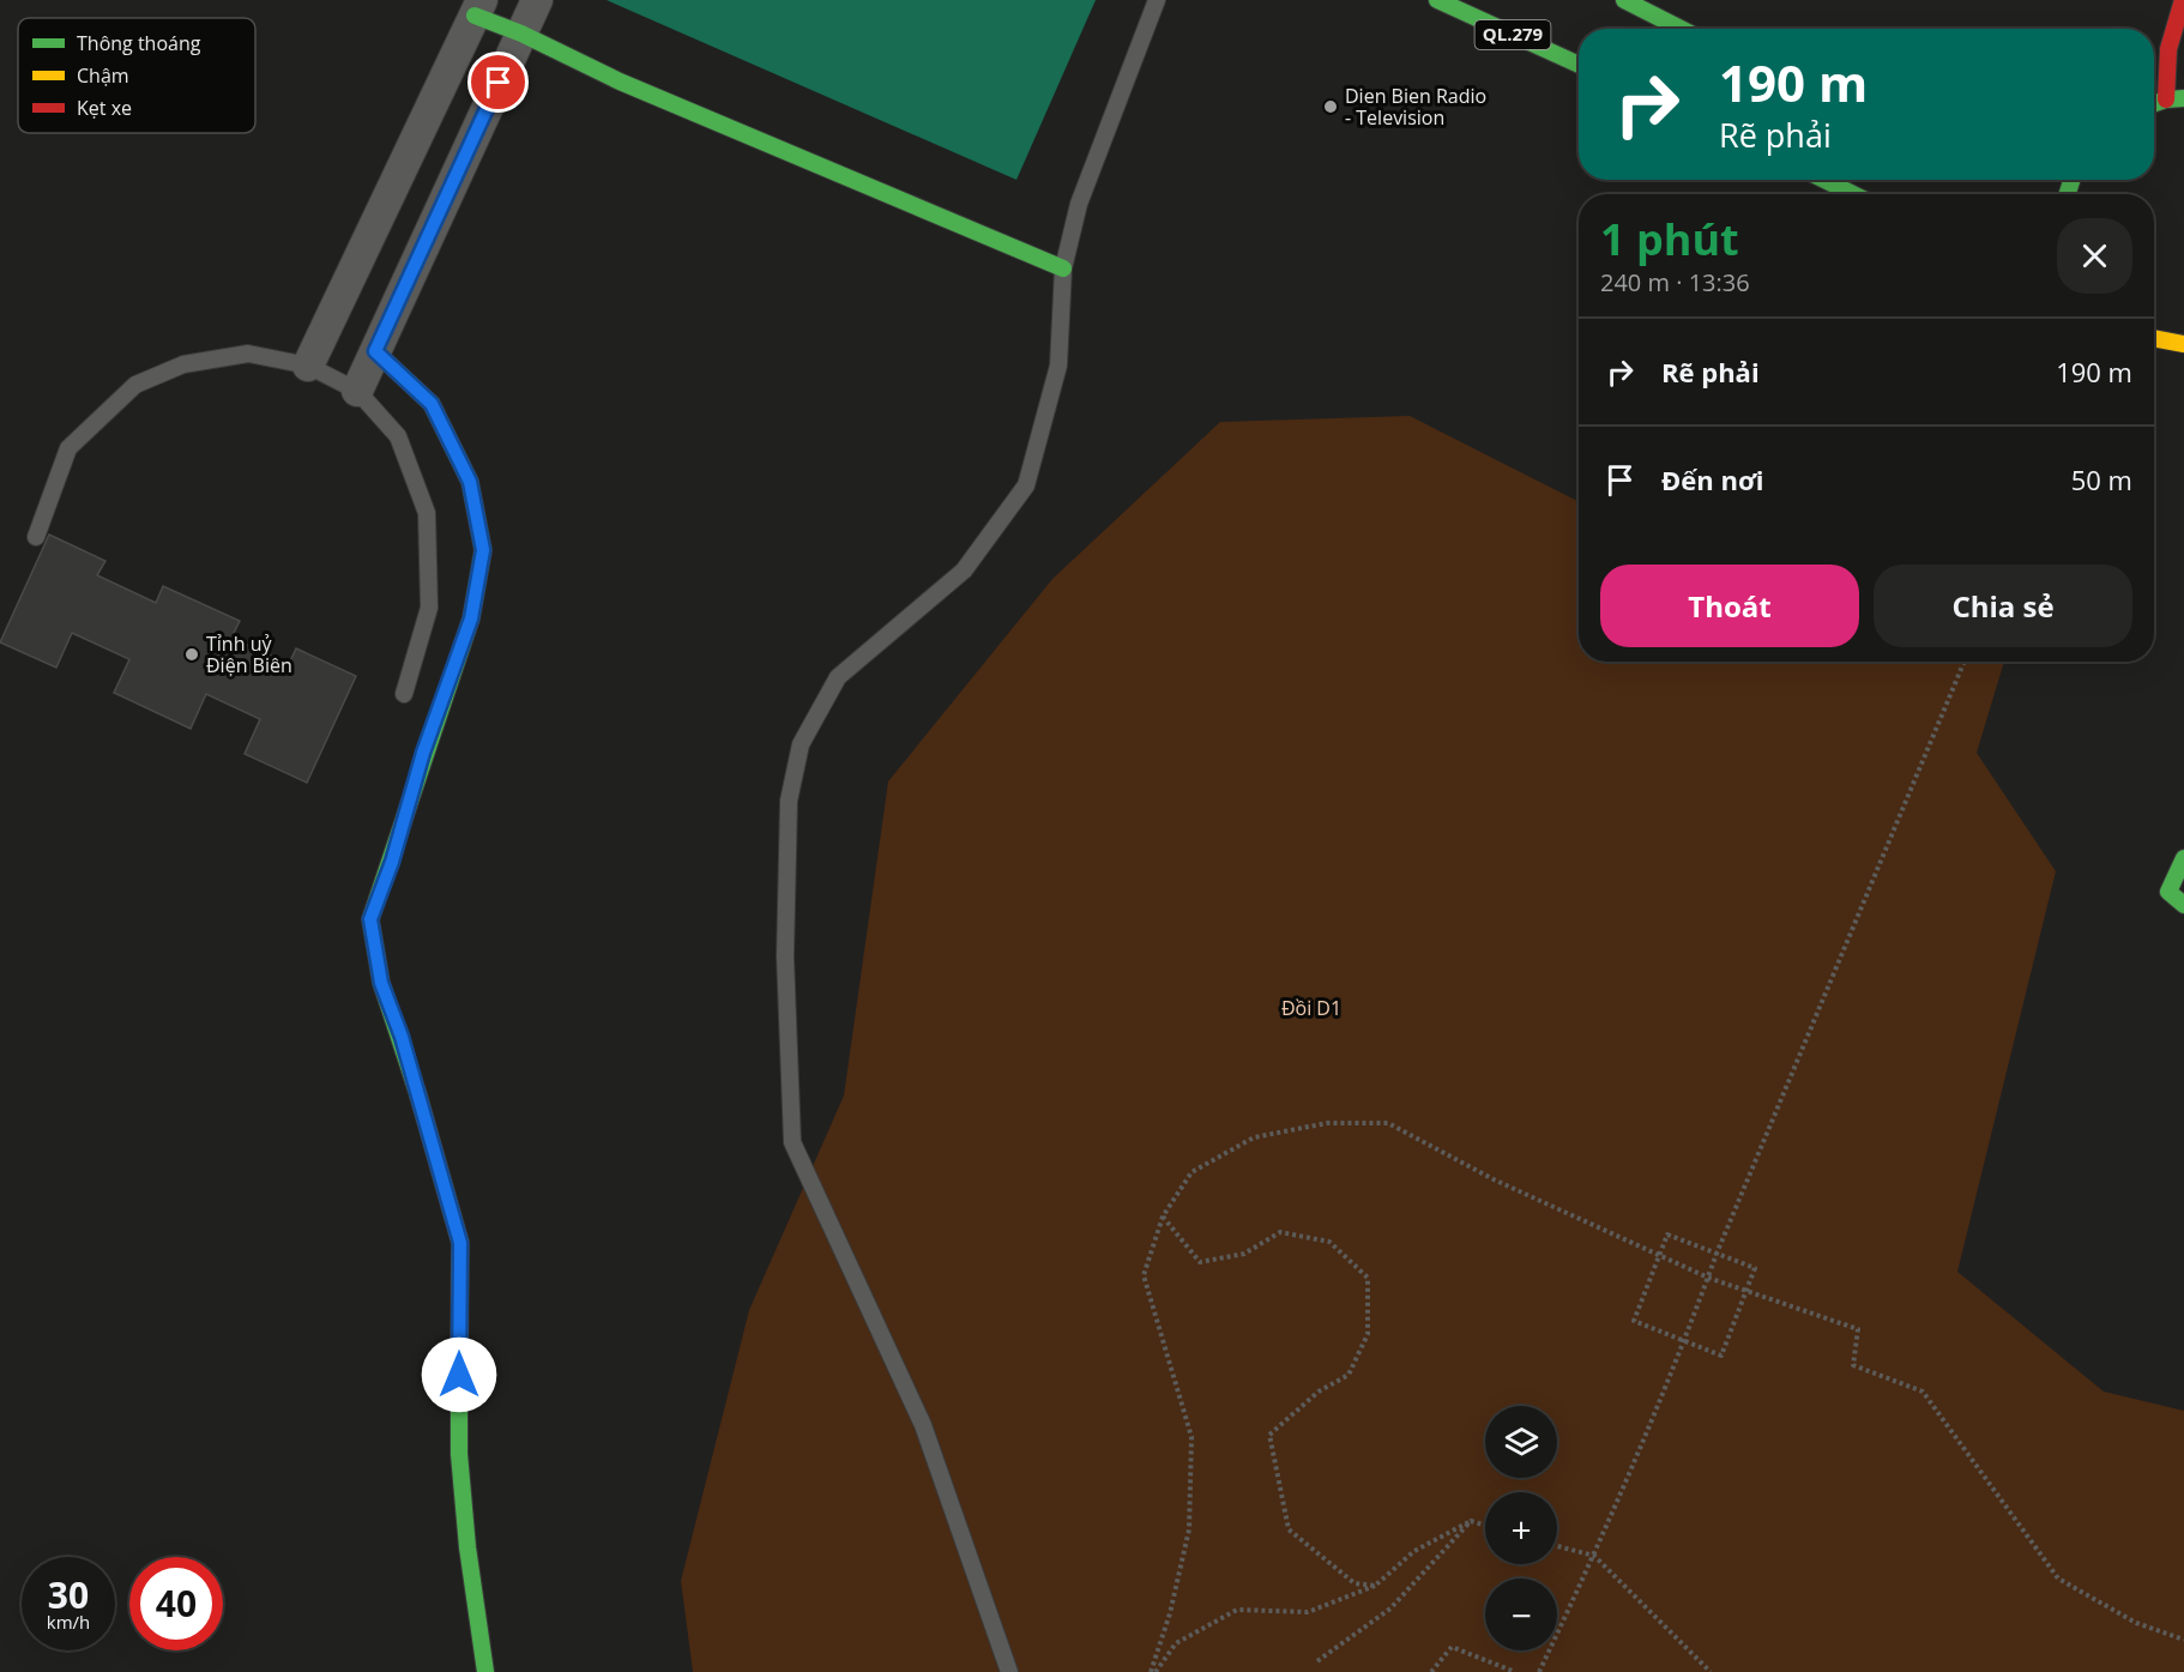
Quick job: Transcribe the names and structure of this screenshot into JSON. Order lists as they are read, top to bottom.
{
  "streets": {
    "main road": ["QL.279"]
  },
  "parks": ["Đồi D1"],
  "places": ["Dien Bien Radio - Television", "Tỉnh uỷ Điện Biên"],
  "legend": ["Thông thoáng", "Chậm", "Kẹt xe"],
  "page": {
    "turn": ["190 m", "Rẽ phải"],
    "heading": ["1 phút", "240 m · 13:36"],
    "list": [
      {
        "name": "Rẽ phải",
        "value": "190 m"
      },
      {
        "name": "Đến nơi",
        "value": "50 m"
      }
    ],
    "buttons": ["Thoát", "Chia sẻ"],
    "map_buttons": ["+", "−"],
    "speed": "30 km/h",
    "limit": "40"
  }
}
